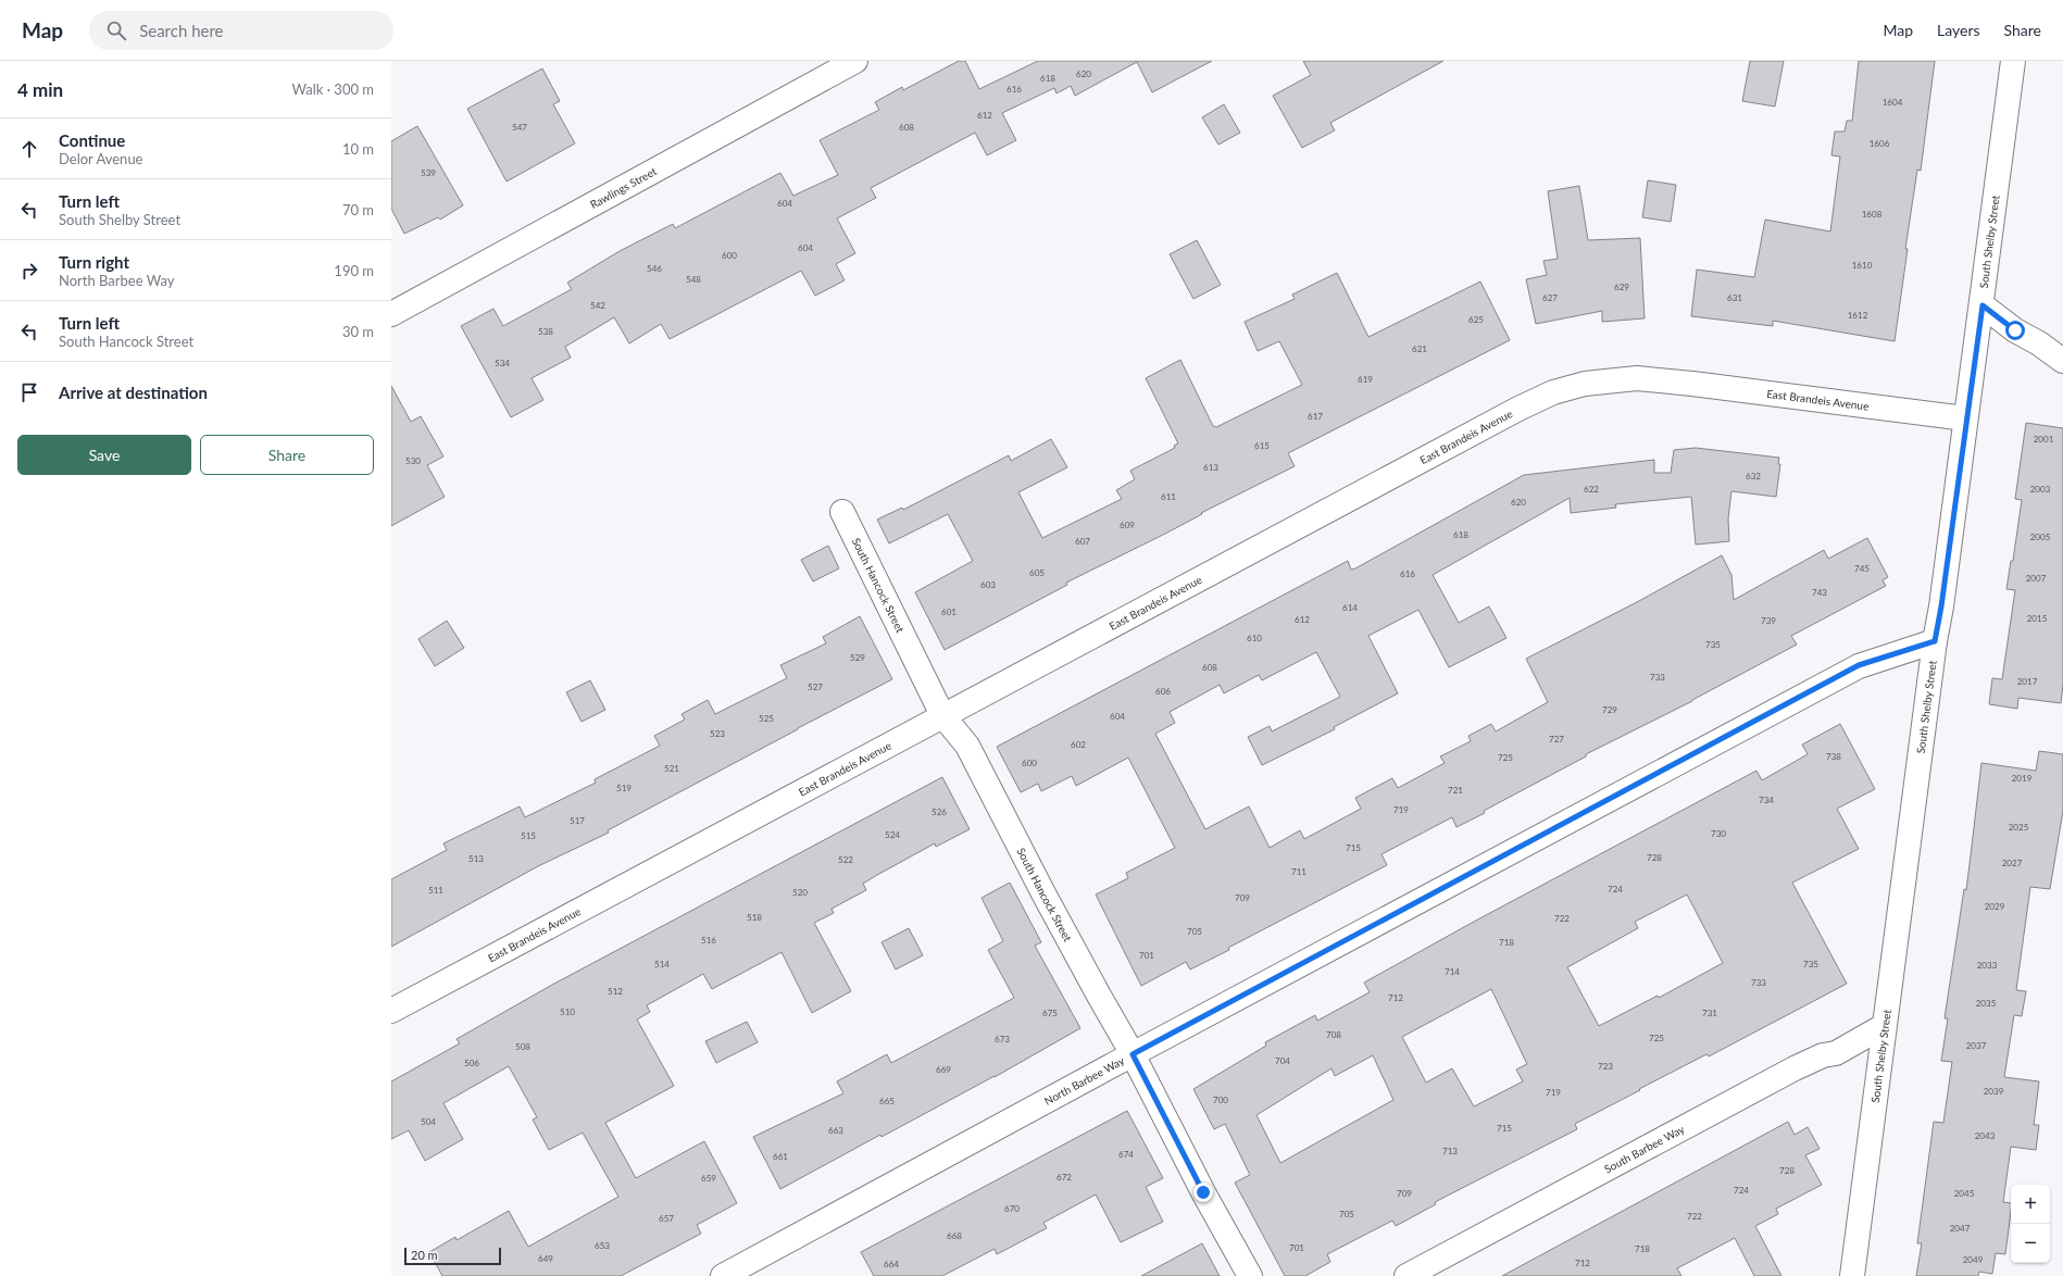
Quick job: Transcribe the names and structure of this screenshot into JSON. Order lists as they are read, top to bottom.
{
  "streets": {
    "street": [
      "Rawlings Street",
      "South Shelby Street",
      "East Brandeis Avenue",
      "South Hancock Street",
      "North Barbee Way",
      "South Barbee Way"
    ]
  },
  "crossings": [
    ["South Shelby Street", "East Brandeis Avenue"],
    ["South Shelby Street", "North Barbee Way"],
    ["South Shelby Street", "South Barbee Way"],
    ["East Brandeis Avenue", "South Hancock Street"],
    ["South Hancock Street", "North Barbee Way"]
  ],
  "house_numbers": [
    "620",
    "618",
    "616",
    "1604",
    "612",
    "547",
    "608",
    "1606",
    "539",
    "604",
    "1608",
    "604",
    "600",
    "1610",
    "546",
    "548",
    "629",
    "627",
    "631",
    "542",
    "1612",
    "625",
    "538",
    "621",
    "534",
    "619",
    "617",
    "2001",
    "615",
    "530",
    "613",
    "632",
    "622",
    "2003",
    "611",
    "620",
    "609",
    "618",
    "2005",
    "607",
    "745",
    "605",
    "616",
    "2007",
    "603",
    "743",
    "614",
    "601",
    "2015",
    "612",
    "739",
    "610",
    "735",
    "529",
    "608",
    "733",
    "2017",
    "527",
    "606",
    "729",
    "604",
    "525",
    "523",
    "727",
    "602",
    "738",
    "725",
    "600",
    "521",
    "2019",
    "519",
    "721",
    "734",
    "719",
    "526",
    "517",
    "2025",
    "730",
    "524",
    "515",
    "715",
    "728",
    "513",
    "522",
    "2027",
    "711",
    "724",
    "511",
    "520",
    "709",
    "2029",
    "518",
    "722",
    "705",
    "516",
    "718",
    "701",
    "514",
    "735",
    "2033",
    "714",
    "733",
    "512",
    "712",
    "2035",
    "510",
    "675",
    "731",
    "708",
    "725",
    "673",
    "2037",
    "508",
    "704",
    "506",
    "723",
    "669",
    "2039",
    "719",
    "700",
    "665",
    "504",
    "715",
    "663",
    "2043",
    "713",
    "674",
    "661",
    "728",
    "672",
    "659",
    "724",
    "709",
    "2045",
    "670",
    "705",
    "722",
    "657",
    "2047",
    "668",
    "653",
    "701",
    "718",
    "649",
    "2049",
    "712",
    "664"
  ],
  "scale_bar": "20 m",
  "page": {
    "header": "Map",
    "search": "Search here",
    "nav": ["Map", "Layers", "Share"],
    "heading": ["4 min", "Walk · 300 m"],
    "list": [
      ["Continue", "Delor Avenue", "10 m"],
      ["Turn left", "South Shelby Street", "70 m"],
      ["Turn right", "North Barbee Way", "190 m"],
      ["Turn left", "South Hancock Street", "30 m"],
      "Arrive at destination"
    ],
    "buttons": ["Save", "Share"],
    "map_buttons": ["+", "−"],
    "scale": "20 m"
  }
}
